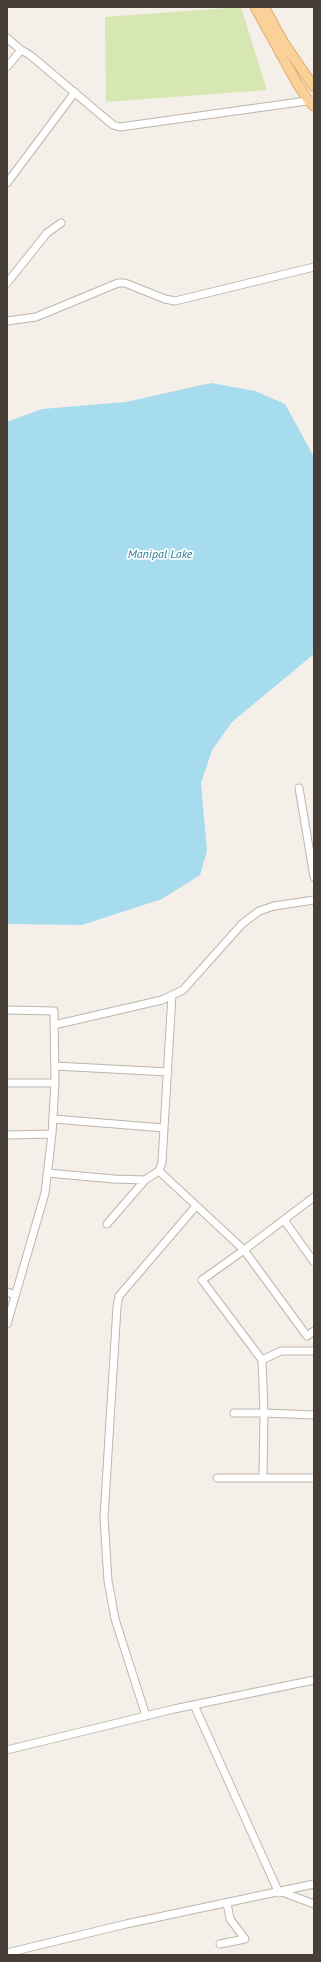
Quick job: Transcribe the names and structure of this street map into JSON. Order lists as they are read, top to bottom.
{
  "water": ["Manipal Lake"]
}
